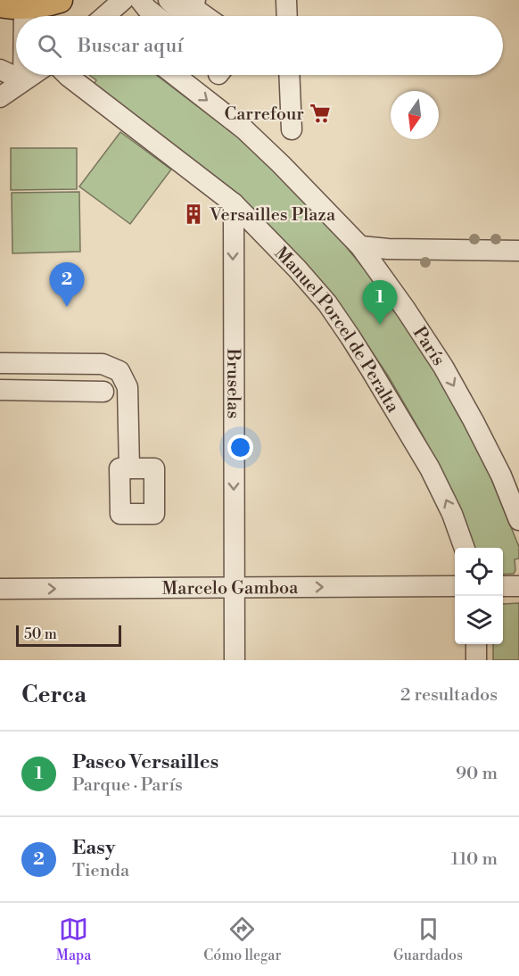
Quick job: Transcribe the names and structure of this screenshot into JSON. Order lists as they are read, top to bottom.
{
  "streets": {
    "street": [
      "Manuel Porcel de Peralta",
      "París",
      "Bruselas",
      "Marcelo Gamboa"
    ]
  },
  "crossings": [
    ["Manuel Porcel de Peralta", "Bruselas"],
    ["Bruselas", "Marcelo Gamboa"]
  ],
  "one_way": [
    "Manuel Porcel de Peralta",
    "París",
    "Bruselas",
    "Marcelo Gamboa"
  ],
  "places": {
    "supermarket": ["Carrefour"],
    "building": ["Versailles Plaza"]
  },
  "scale_bar": "50 m",
  "north": "bottom",
  "page": {
    "search": "Buscar aquí",
    "pins": ["2", "1"],
    "scale": "50 m",
    "heading": ["Cerca", "2 resultados"],
    "list": [
      {
        "mark": "1",
        "name": "Paseo Versailles",
        "note": "Parque · París",
        "value": "90 m"
      },
      {
        "mark": "2",
        "name": "Easy",
        "note": "Tienda",
        "value": "110 m"
      }
    ],
    "nav": ["Mapa", "Cómo llegar", "Guardados"]
  }
}
